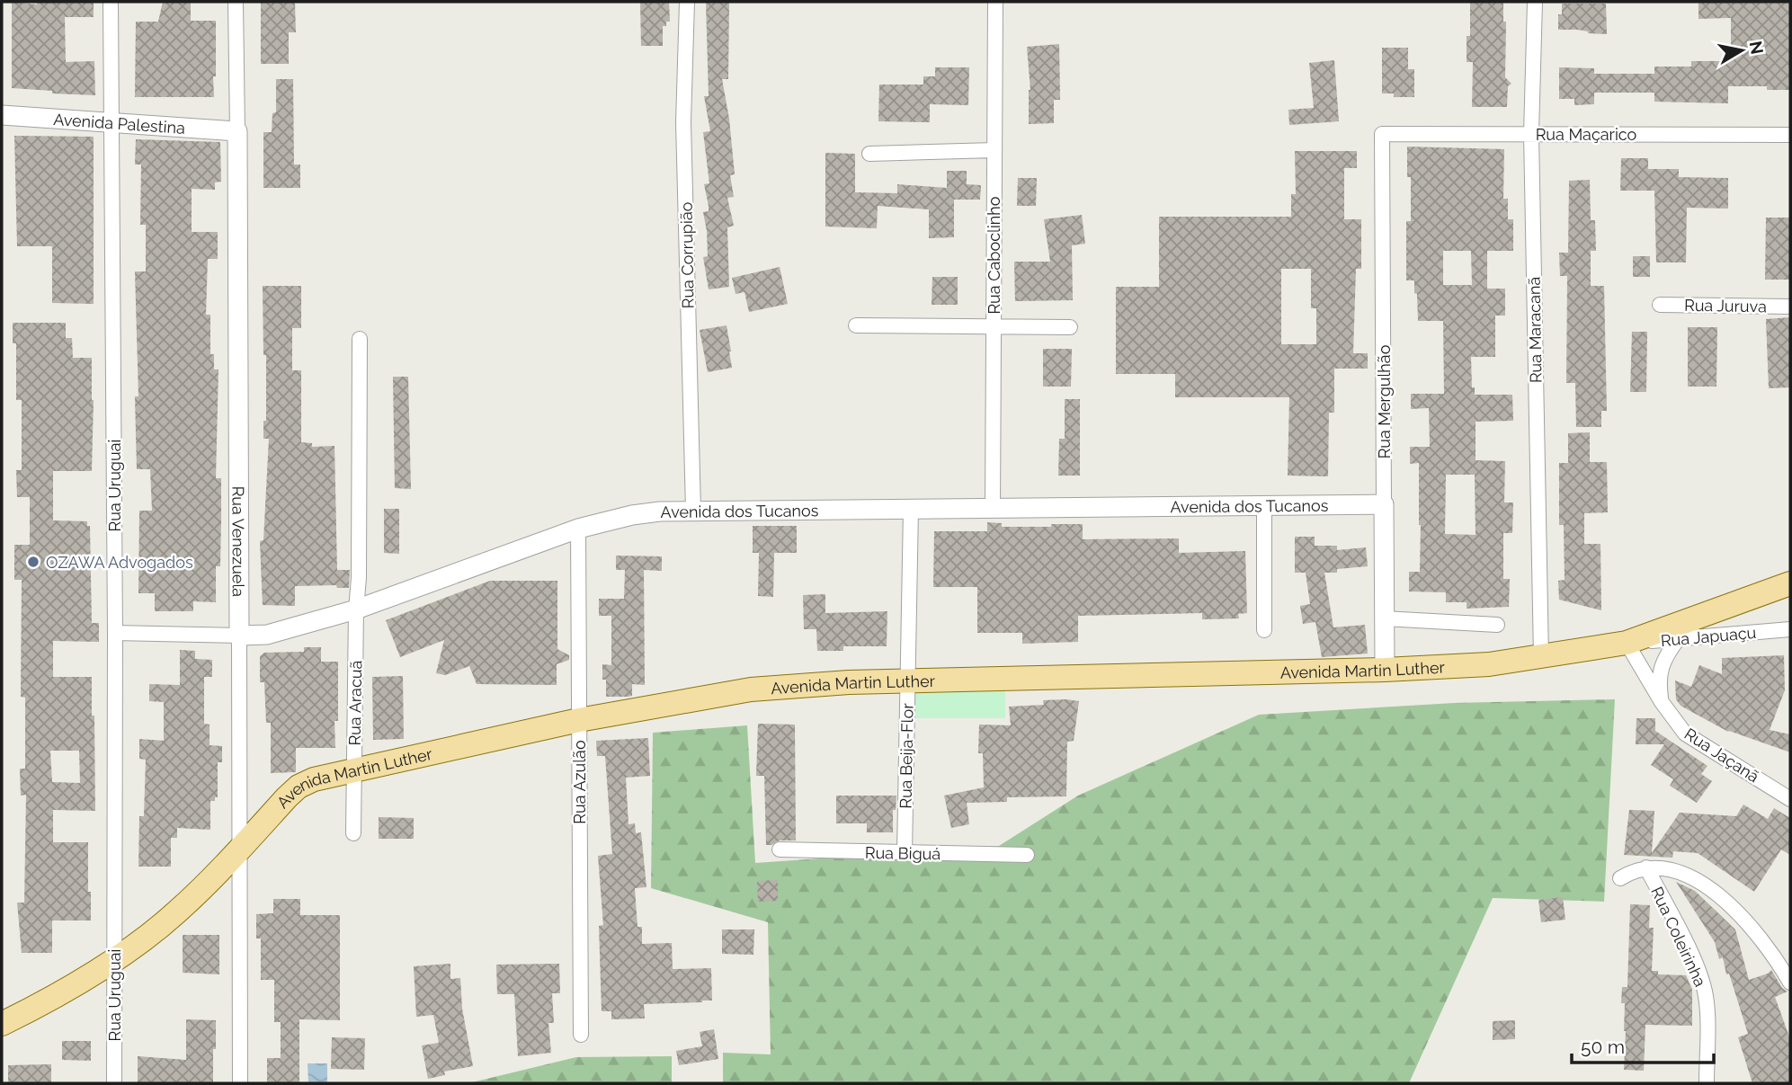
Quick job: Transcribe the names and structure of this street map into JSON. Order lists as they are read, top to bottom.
{
  "streets": {
    "main road": ["Avenida Martin Luther"],
    "street": [
      "Avenida Palestina",
      "Rua Maçarico",
      "Rua Corrupião",
      "Rua Caboclinho",
      "Rua Juruva",
      "Rua Maracanã",
      "Rua Mergulhão",
      "Rua Uruguai",
      "Avenida dos Tucanos",
      "Rua Venezuela",
      "Rua Japuaçu",
      "Rua Aracuã",
      "Rua Jaçanã",
      "Rua Beija-Flor",
      "Rua Azulão",
      "Rua Biguá",
      "Rua Coleirinha"
    ]
  },
  "crossings": [
    ["Avenida Palestina", "Rua Uruguai"],
    ["Avenida Palestina", "Rua Venezuela"],
    ["Rua Maçarico", "Rua Maracanã"],
    ["Rua Maçarico", "Rua Mergulhão"],
    ["Rua Corrupião", "Avenida dos Tucanos"],
    ["Rua Caboclinho", "Avenida dos Tucanos"],
    ["Rua Maracanã", "Avenida Martin Luther"],
    ["Rua Mergulhão", "Avenida dos Tucanos"],
    ["Rua Mergulhão", "Avenida Martin Luther"],
    ["Rua Uruguai", "Avenida dos Tucanos"],
    ["Rua Uruguai", "Avenida Martin Luther"],
    ["Avenida dos Tucanos", "Rua Venezuela"],
    ["Avenida dos Tucanos", "Rua Aracuã"],
    ["Avenida dos Tucanos", "Rua Beija-Flor"],
    ["Avenida dos Tucanos", "Rua Azulão"],
    ["Rua Venezuela", "Avenida Martin Luther"],
    ["Rua Japuaçu", "Avenida Martin Luther"],
    ["Rua Japuaçu", "Rua Jaçanã"],
    ["Avenida Martin Luther", "Rua Aracuã"],
    ["Avenida Martin Luther", "Rua Jaçanã"],
    ["Avenida Martin Luther", "Rua Beija-Flor"],
    ["Avenida Martin Luther", "Rua Azulão"],
    ["Rua Beija-Flor", "Rua Biguá"]
  ],
  "places": ["OZAWA Advogados"],
  "scale_bar": "50 m",
  "north": "right"
}
